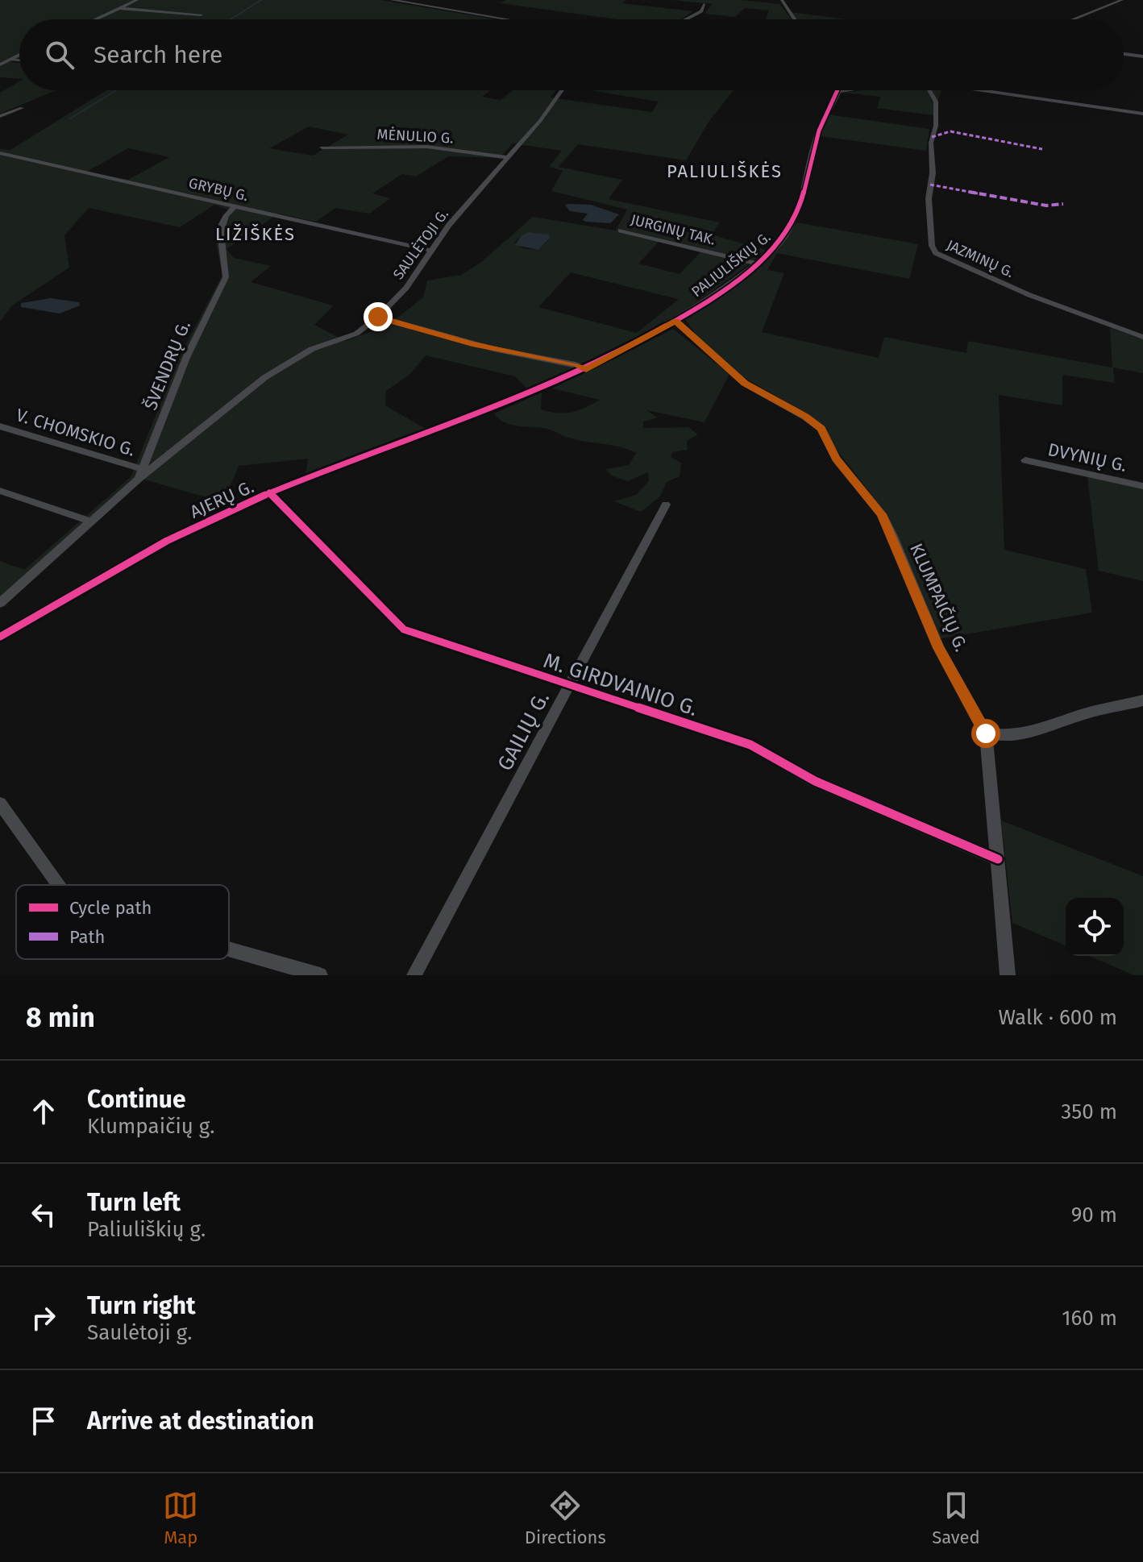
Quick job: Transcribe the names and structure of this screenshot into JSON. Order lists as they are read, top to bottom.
{
  "streets": {
    "street": [
      "MĖNULIO G.",
      "GRYBŲ G.",
      "JURGINŲ TAK.",
      "SAULĖTOJI G.",
      "JAZMINŲ G.",
      "PALIULIŠKIŲ G.",
      "ŠVENDRŲ G.",
      "V. CHOMSKIO G.",
      "DVYNIŲ G.",
      "AJERŲ G.",
      "KLUMPAIČIŲ G.",
      "M. GIRDVAINIO G.",
      "GAILIŲ G."
    ]
  },
  "crossings": [
    ["MĖNULIO G.", "SAULĖTOJI G."],
    ["GRYBŲ G.", "SAULĖTOJI G."],
    ["GRYBŲ G.", "ŠVENDRŲ G."],
    ["JURGINŲ TAK.", "PALIULIŠKIŲ G."],
    ["SAULĖTOJI G.", "ŠVENDRŲ G."],
    ["SAULĖTOJI G.", "V. CHOMSKIO G."],
    ["PALIULIŠKIŲ G.", "AJERŲ G."],
    ["PALIULIŠKIŲ G.", "KLUMPAIČIŲ G."],
    ["ŠVENDRŲ G.", "V. CHOMSKIO G."],
    ["AJERŲ G.", "M. GIRDVAINIO G."],
    ["KLUMPAIČIŲ G.", "M. GIRDVAINIO G."],
    ["M. GIRDVAINIO G.", "GAILIŲ G."]
  ],
  "districts": ["PALIULIŠKĖS", "LIŽIŠKĖS"],
  "legend": ["Cycle path", "Path"],
  "page": {
    "search": "Search here",
    "heading": ["8 min", "Walk · 600 m"],
    "list": [
      ["Continue", "Klumpaičių g.", "350 m"],
      ["Turn left", "Paliuliškių g.", "90 m"],
      ["Turn right", "Saulėtoji g.", "160 m"],
      "Arrive at destination"
    ],
    "nav": ["Map", "Directions", "Saved"]
  }
}
